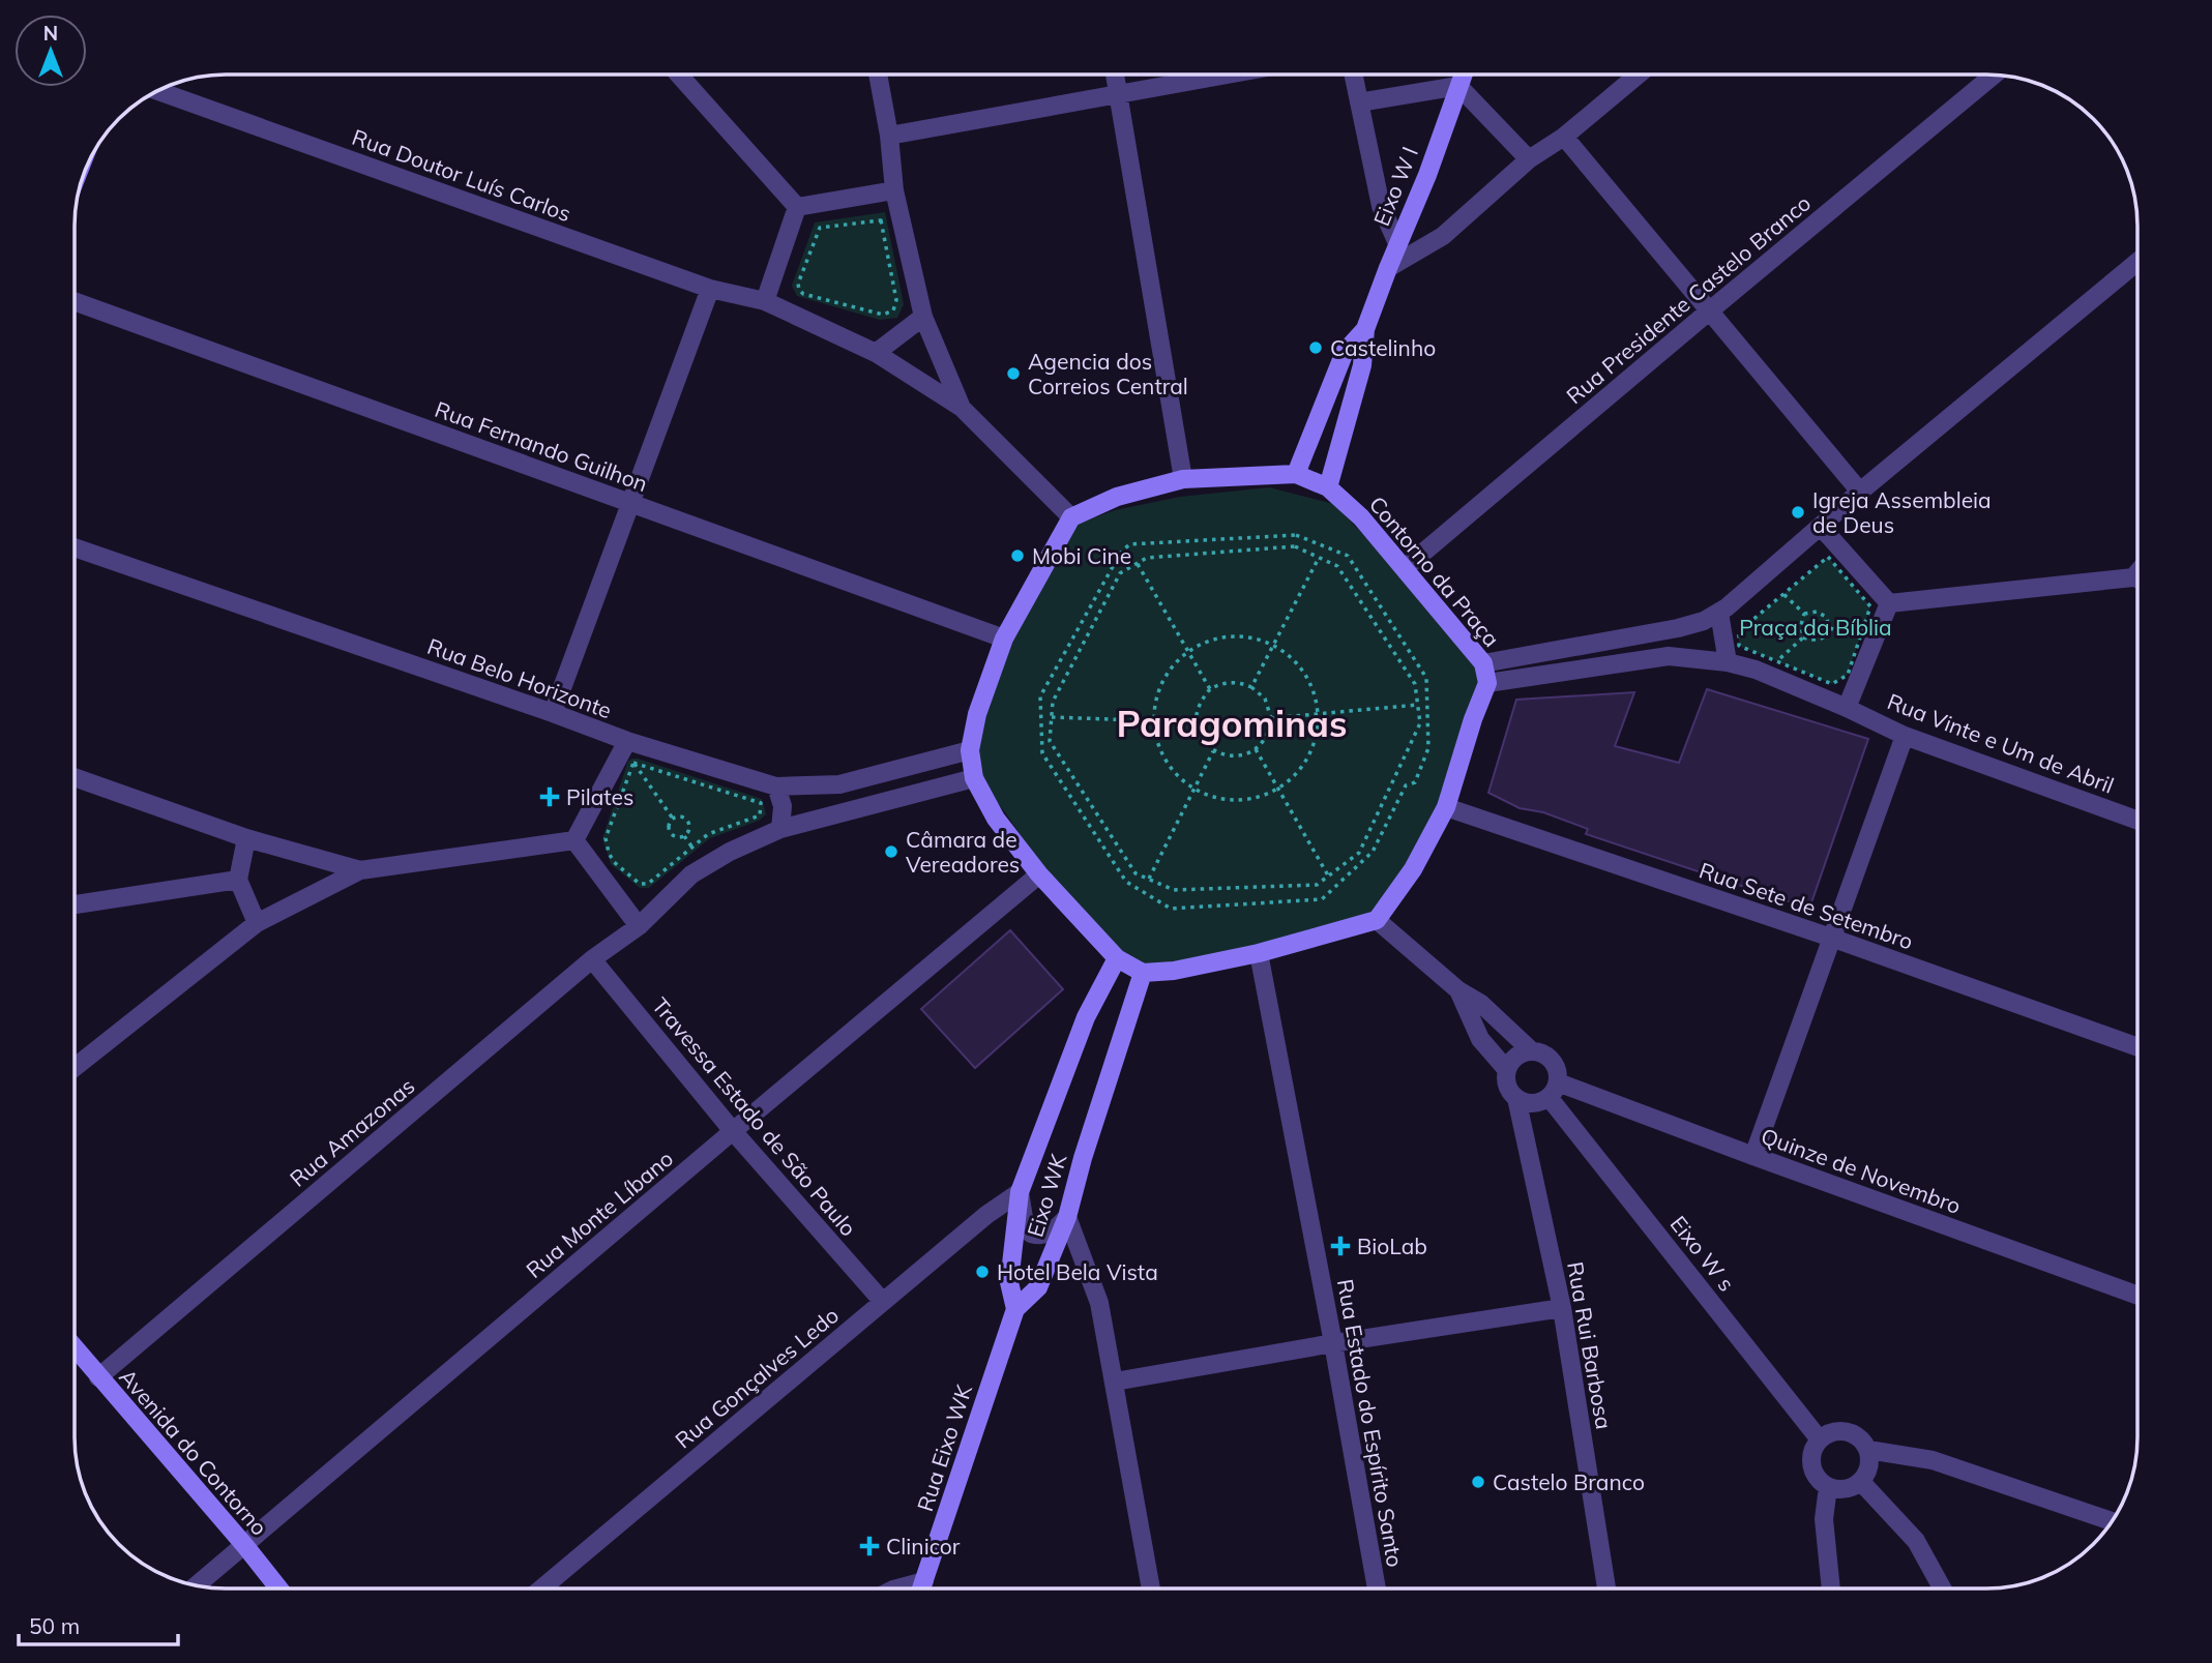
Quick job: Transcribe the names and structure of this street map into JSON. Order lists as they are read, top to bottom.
{
  "streets": {
    "street": [
      "Rua Doutor Luís Carlos",
      "Eixo W l",
      "Rua Presidente Castelo Branco",
      "Rua Fernando Guilhon",
      "Contorno da Praça",
      "Rua Belo Horizonte",
      "Rua Vinte e Um de Abril",
      "Rua Sete de Setembro",
      "Travessa Estado de São Paulo",
      "Rua Amazonas",
      "Quinze de Novembro",
      "Eixo WK",
      "Rua Monte Líbano",
      "Eixo W s",
      "Rua Rui Barbosa",
      "Rua Gonçalves Ledo",
      "Rua Estado do Espírito Santo",
      "Rua Eixo WK",
      "Avenida do Contorno"
    ]
  },
  "crossings": [
    ["Eixo W l", "Contorno da Praça"],
    ["Rua Presidente Castelo Branco", "Contorno da Praça"],
    ["Contorno da Praça", "Rua Vinte e Um de Abril"],
    ["Contorno da Praça", "Rua Sete de Setembro"],
    ["Contorno da Praça", "Eixo W s"],
    ["Travessa Estado de São Paulo", "Rua Amazonas"],
    ["Travessa Estado de São Paulo", "Rua Monte Líbano"],
    ["Travessa Estado de São Paulo", "Rua Gonçalves Ledo"],
    ["Rua Amazonas", "Avenida do Contorno"],
    ["Quinze de Novembro", "Eixo W s"],
    ["Quinze de Novembro", "Rua Rui Barbosa"],
    ["Eixo WK", "Rua Gonçalves Ledo"],
    ["Eixo WK", "Rua Eixo WK"],
    ["Rua Monte Líbano", "Avenida do Contorno"],
    ["Eixo W s", "Rua Rui Barbosa"]
  ],
  "districts": ["Paragominas"],
  "parks": ["Praça da Bíblia"],
  "places": {
    "other": [
      "Castelinho",
      "Agencia dos Correios Central",
      "Igreja Assembleia de Deus",
      "Mobi Cine",
      "Câmara de Vereadores",
      "Hotel Bela Vista",
      "Castelo Branco"
    ],
    "health": ["Pilates", "BioLab", "Clinicor"]
  },
  "scale_bar": "50 m",
  "north": "top"
}
